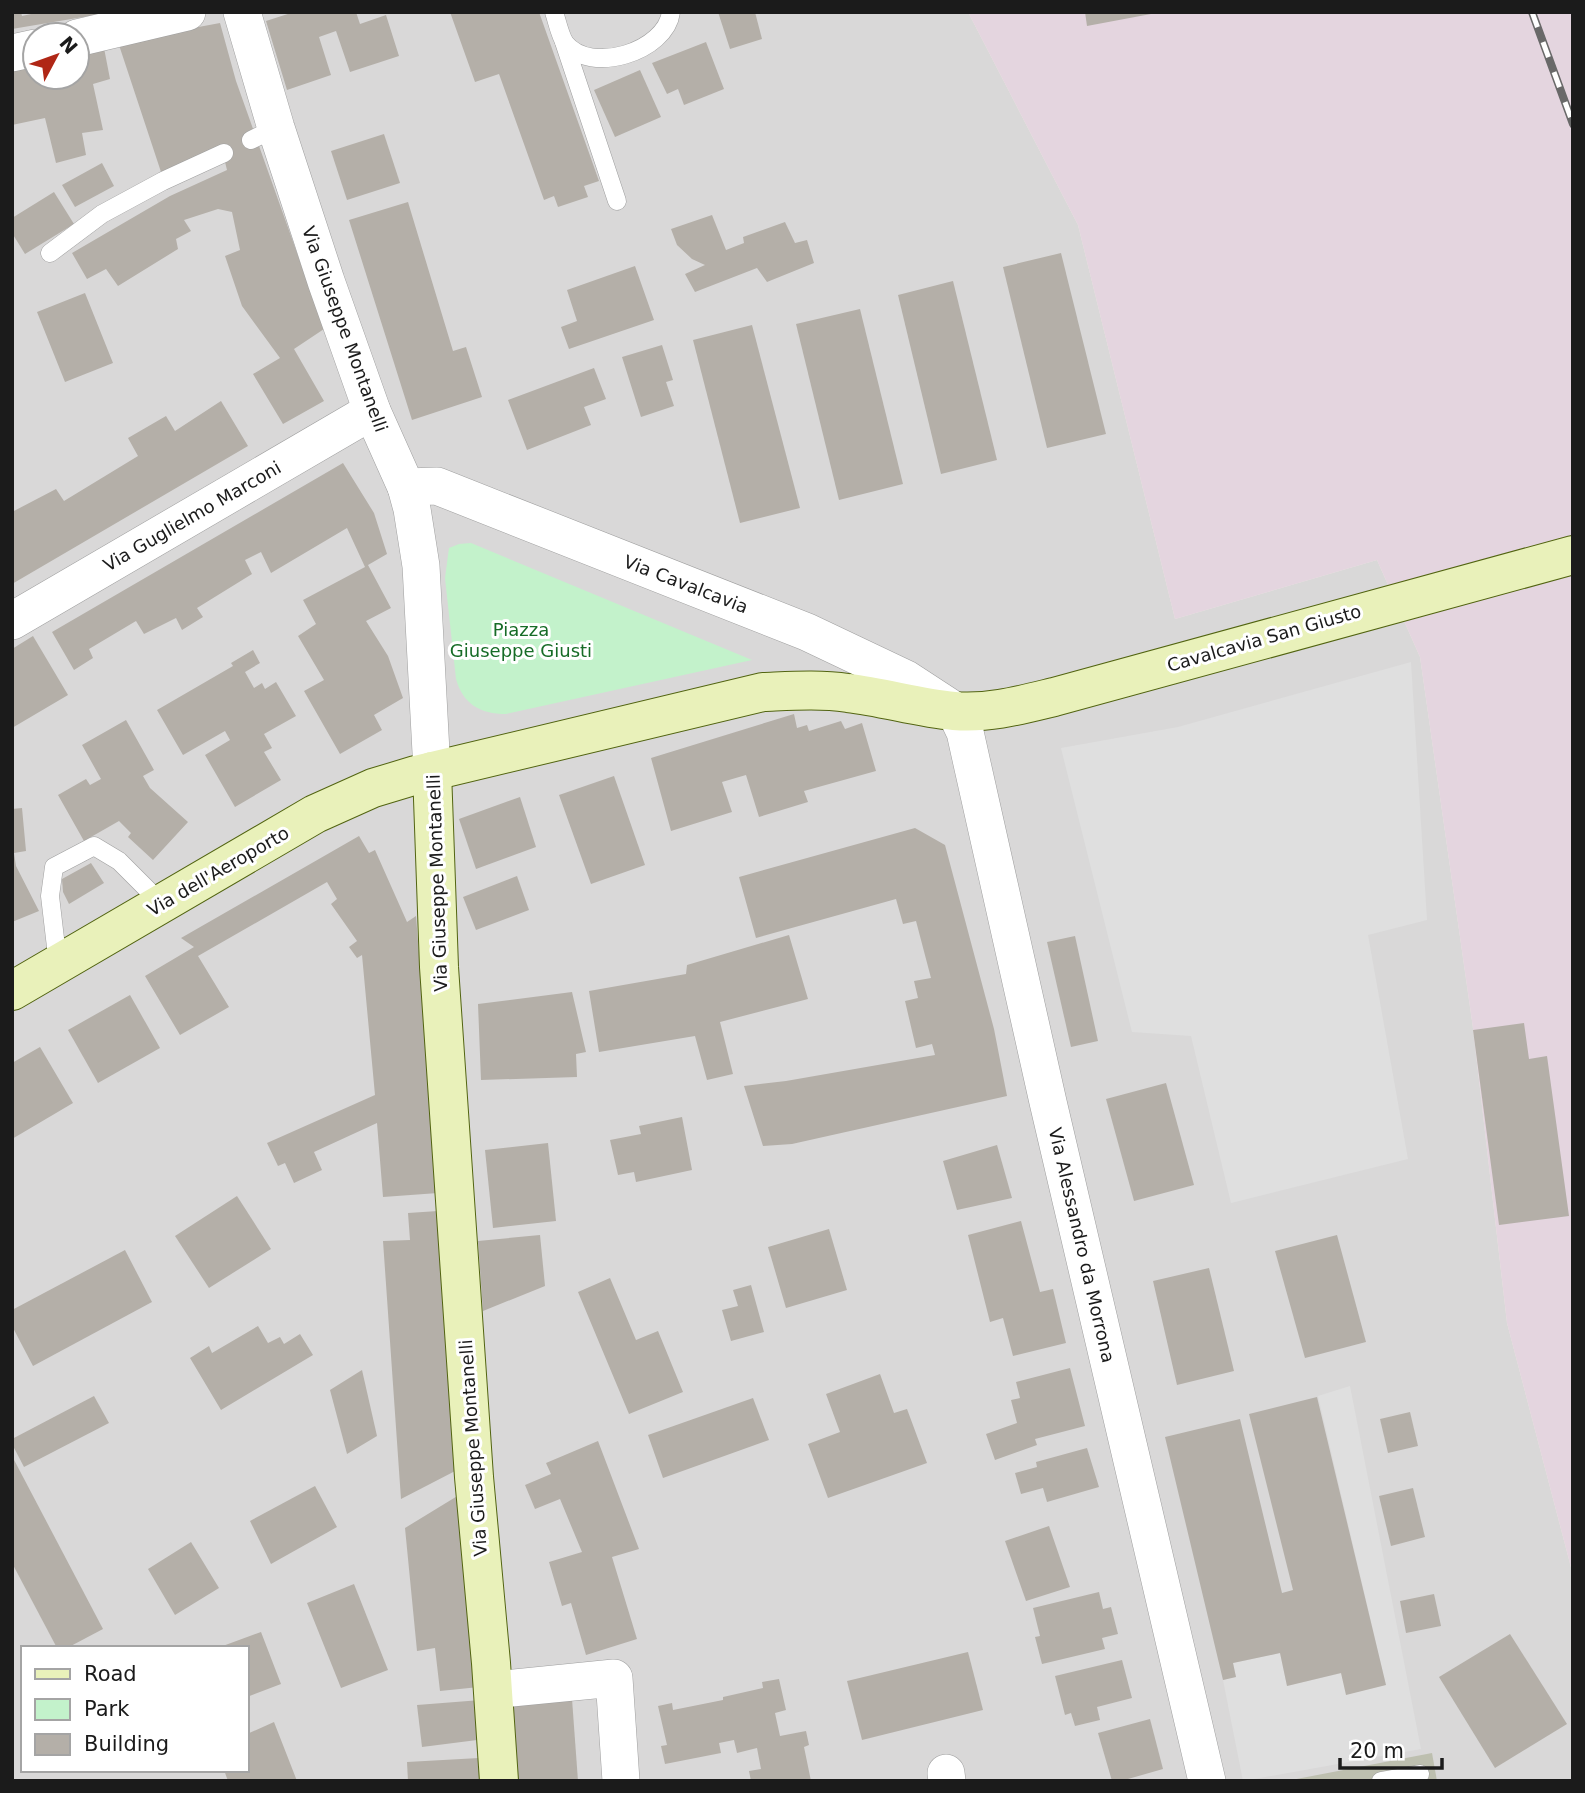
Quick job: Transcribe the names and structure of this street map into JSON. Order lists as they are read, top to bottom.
{
  "streets": {
    "street": [
      "Via Giuseppe Montanelli",
      "Via Guglielmo Marconi",
      "Via Cavalcavia",
      "Cavalcavia San Giusto",
      "Via dell'Aeroporto",
      "Via Alessandro da Morrona"
    ]
  },
  "crossings": [
    ["Via Giuseppe Montanelli", "Via Guglielmo Marconi"],
    ["Via Giuseppe Montanelli", "Via Cavalcavia"],
    ["Via Giuseppe Montanelli", "Via dell'Aeroporto"],
    ["Via Cavalcavia", "Cavalcavia San Giusto"],
    ["Via Cavalcavia", "Via Alessandro da Morrona"],
    ["Cavalcavia San Giusto", "Via Alessandro da Morrona"]
  ],
  "parks": ["Piazza Giuseppe Giusti"],
  "legend": ["Road", "Park", "Building"],
  "scale_bar": "20 m",
  "north": "top right"
}
